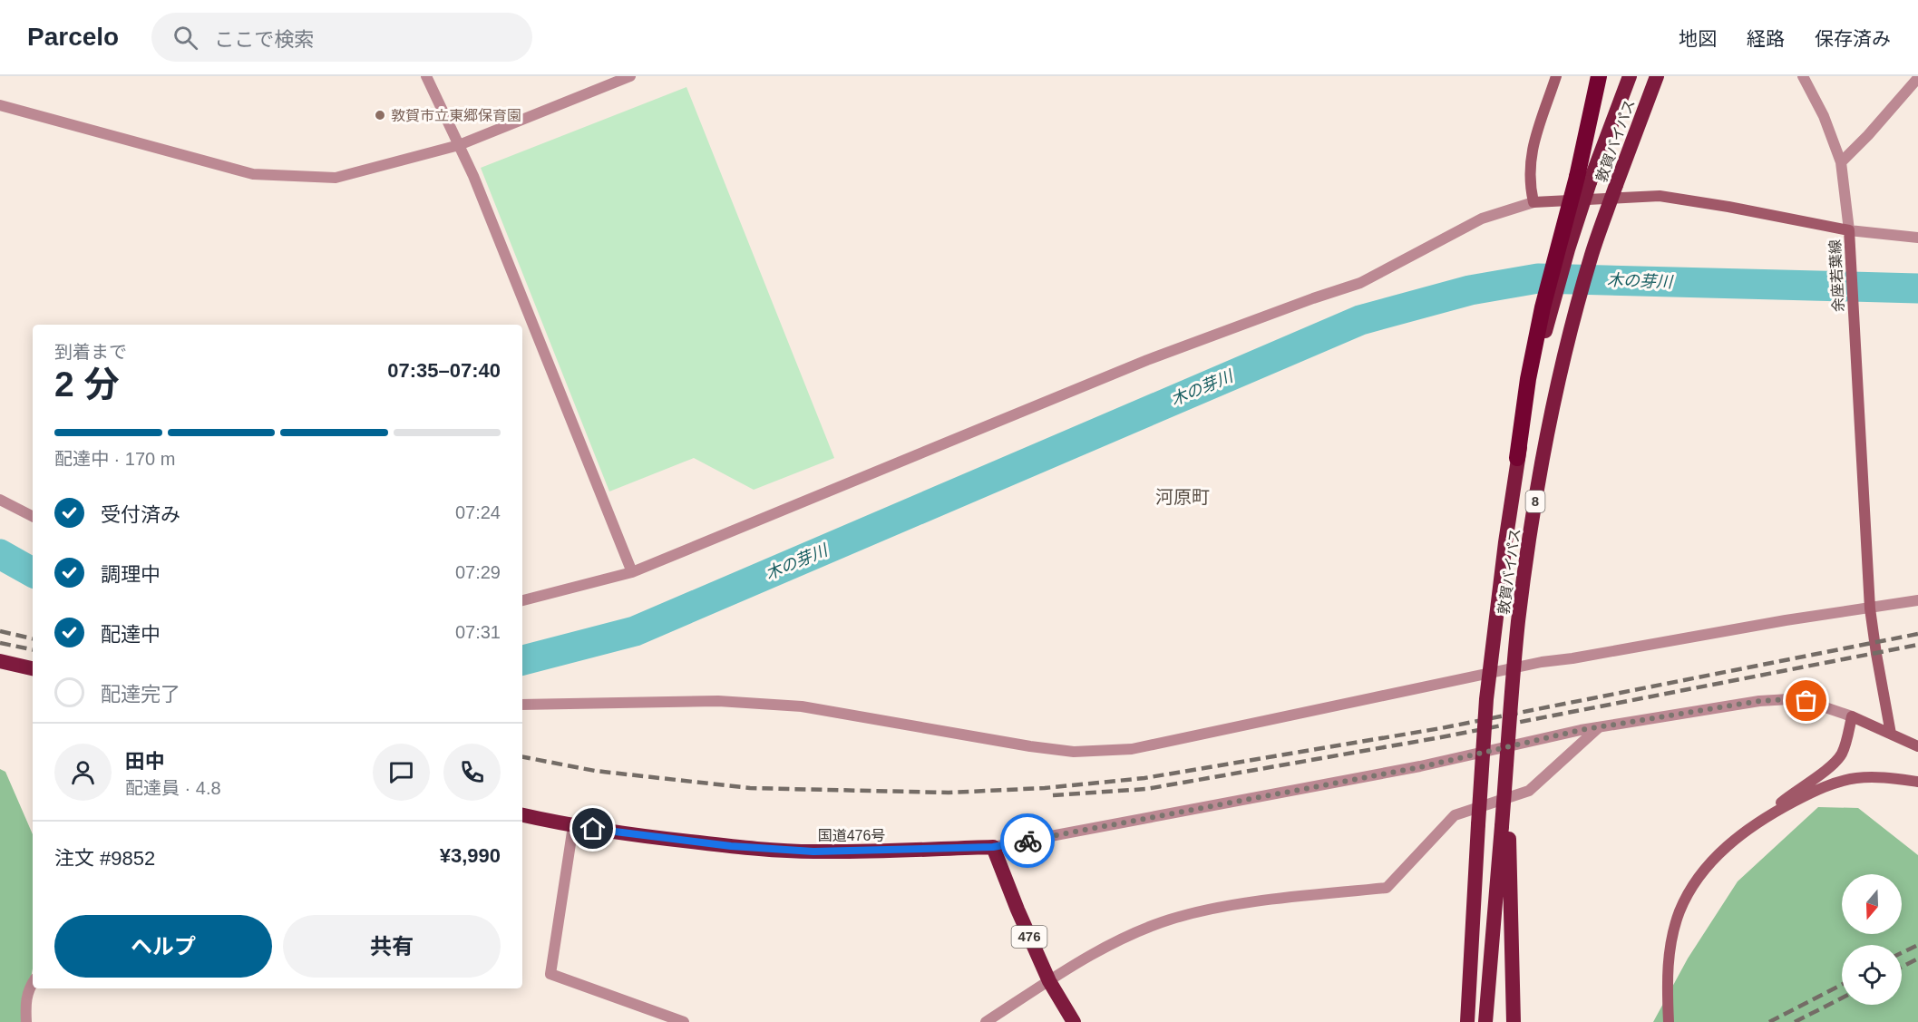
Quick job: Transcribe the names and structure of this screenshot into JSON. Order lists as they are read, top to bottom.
{
  "streets": {
    "highway": [
      "敦賀バイパス",
      "8",
      "国道476号",
      "476"
    ],
    "main road": ["余座若葉線"]
  },
  "crossings": [
    ["国道476号", "476"]
  ],
  "districts": ["河原町"],
  "water": ["木の芽川"],
  "places": ["敦賀市立東郷保育園"],
  "north": "bottom",
  "page": {
    "header": "Parcelo",
    "search": "ここで検索",
    "nav": ["地図", "経路", "保存済み"],
    "heading": ["2 分", "到着まで", "07:35–07:40"],
    "panel": [
      "田中",
      "配達員 · 4.8",
      "注文 #9852",
      "¥3,990"
    ],
    "bar": "配達中 · 170 m",
    "list": [
      ["受付済み", "07:24"],
      ["調理中", "07:29"],
      ["配達中", "07:31"],
      "配達完了"
    ],
    "buttons": ["ヘルプ", "共有"]
  }
}
